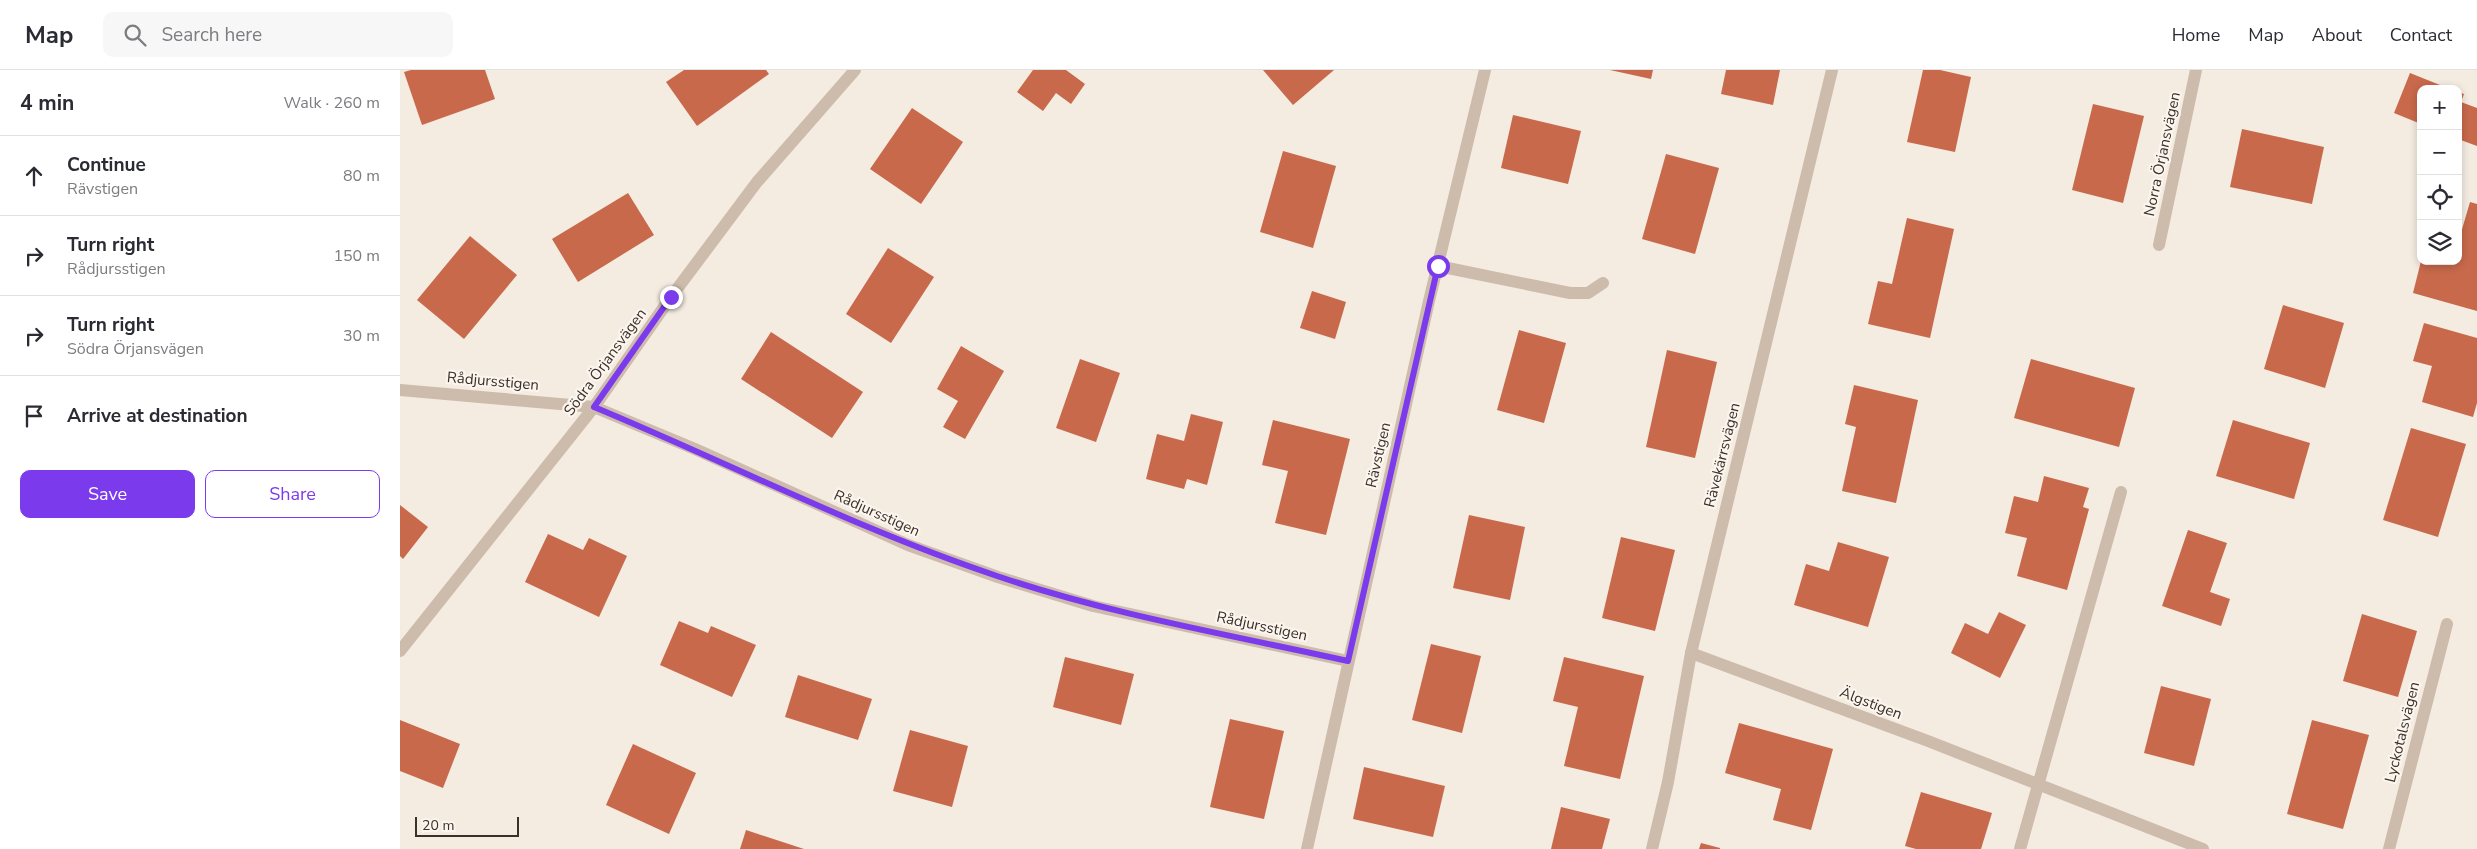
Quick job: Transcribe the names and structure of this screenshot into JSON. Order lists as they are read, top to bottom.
{
  "streets": {
    "street": [
      "Norra Örjansvägen",
      "Södra Örjansvägen",
      "Rådjursstigen",
      "Rävstigen",
      "Rävekärrsvägen",
      "Älgstigen",
      "Lyckotalsvägen"
    ]
  },
  "crossings": [
    ["Södra Örjansvägen", "Rådjursstigen"],
    ["Rådjursstigen", "Rävstigen"],
    ["Rävekärrsvägen", "Älgstigen"]
  ],
  "scale_bar": "20 m",
  "page": {
    "header": "Map",
    "search": "Search here",
    "nav": [
      "Home",
      "Map",
      "About",
      "Contact"
    ],
    "heading": ["4 min", "Walk · 260 m"],
    "map_buttons": ["+", "−"],
    "list": [
      ["Continue", "Rävstigen", "80 m"],
      ["Turn right", "Rådjursstigen", "150 m"],
      ["Turn right", "Södra Örjansvägen", "30 m"],
      "Arrive at destination"
    ],
    "buttons": ["Save", "Share"],
    "scale": "20 m"
  }
}
